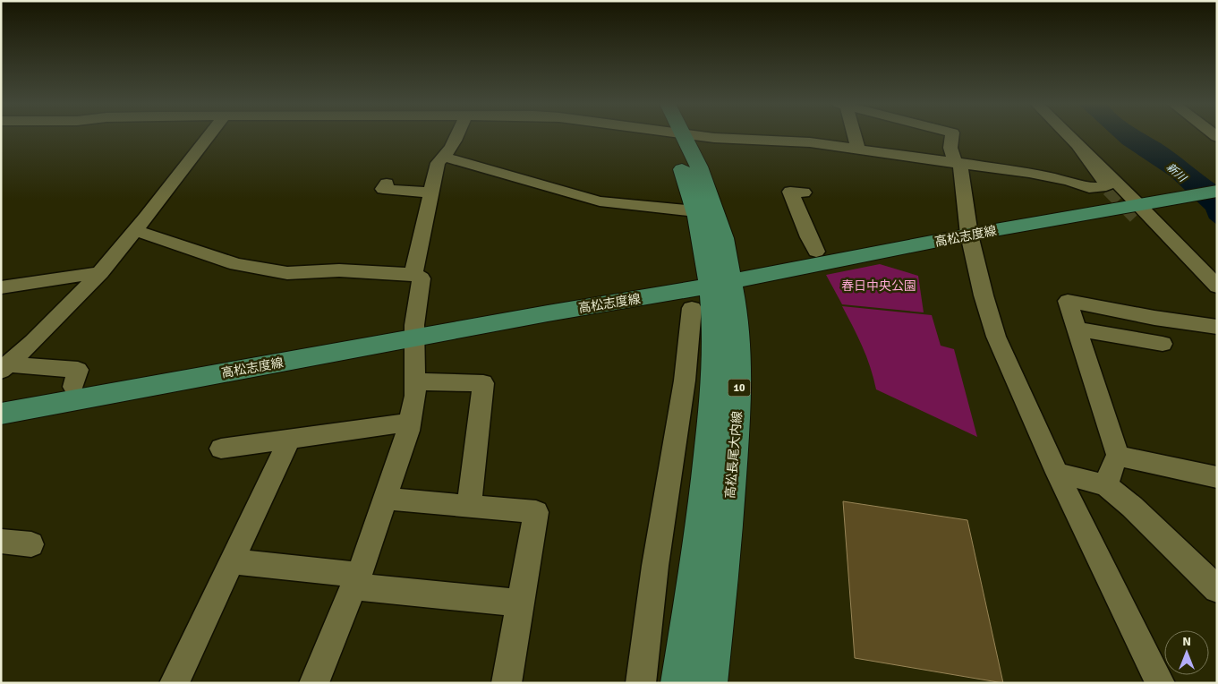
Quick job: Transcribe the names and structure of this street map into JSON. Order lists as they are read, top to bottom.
{
  "streets": {
    "main road": ["高松志度線", "10", "高松長尾大内線"]
  },
  "crossings": [
    ["高松志度線", "高松長尾大内線"]
  ],
  "water": ["新川"],
  "parks": ["春日中央公園"],
  "north": "top"
}
